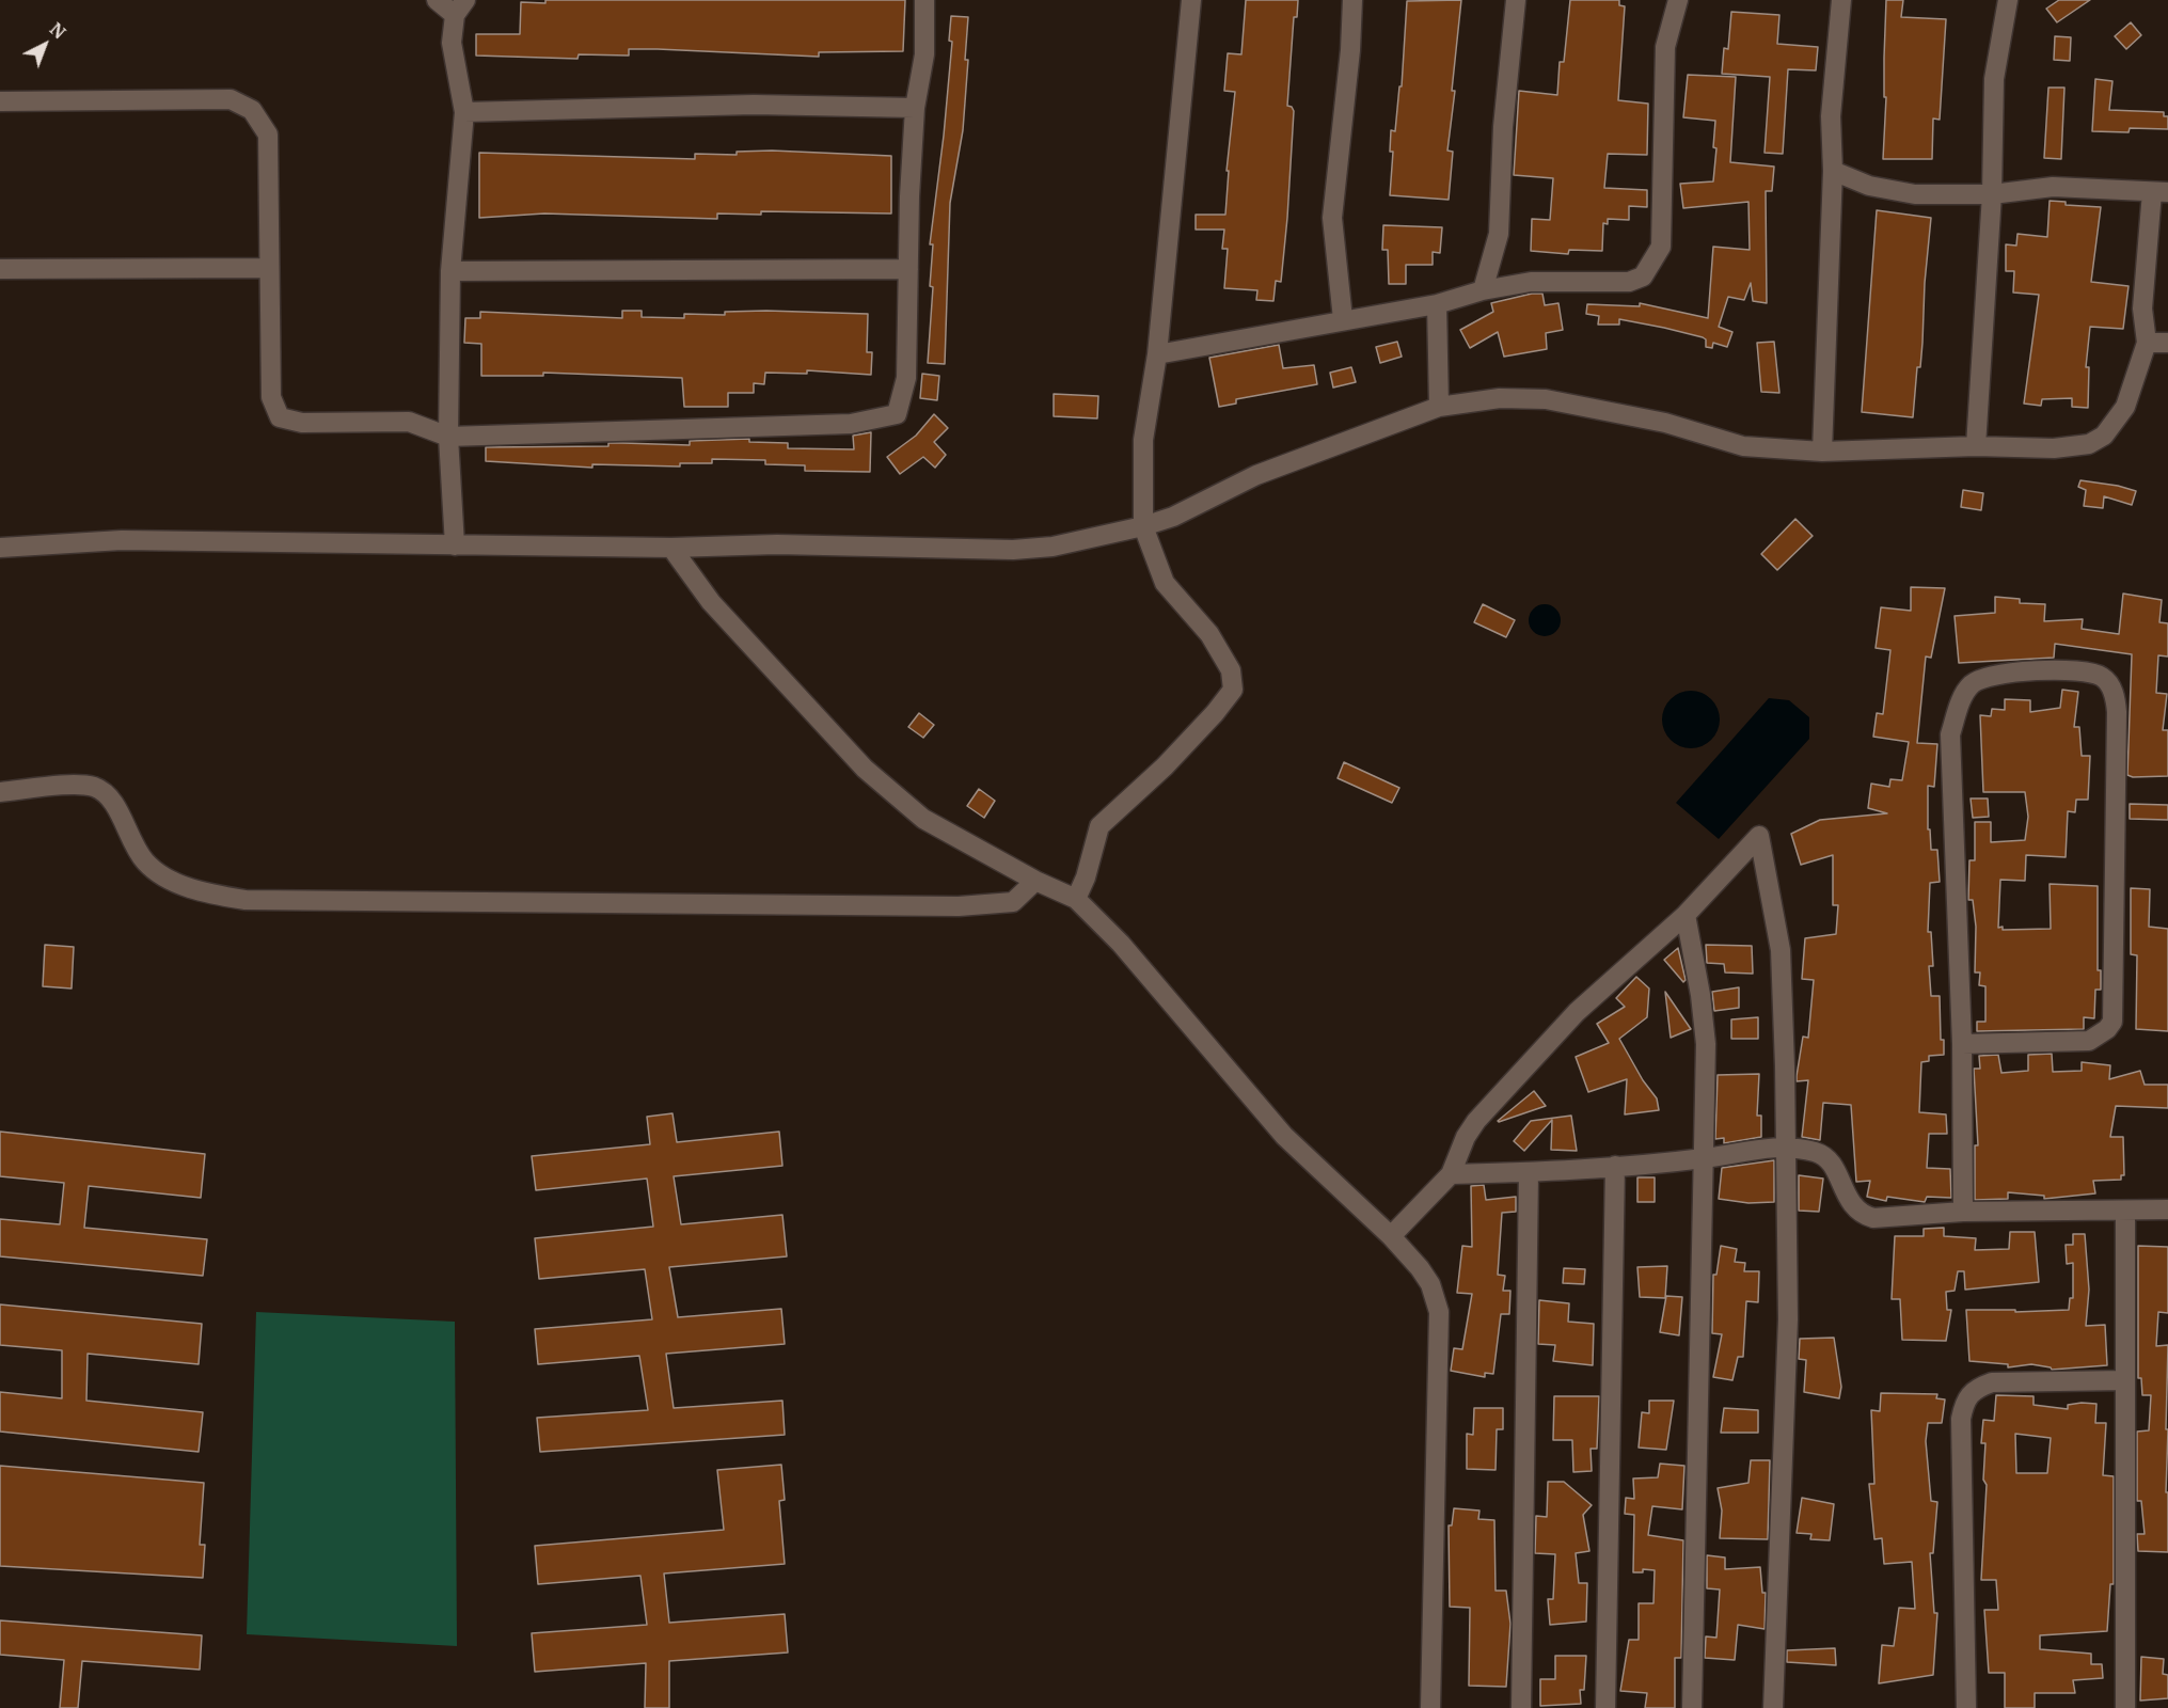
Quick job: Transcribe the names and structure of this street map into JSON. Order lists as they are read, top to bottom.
{
  "north": "top right"
}
